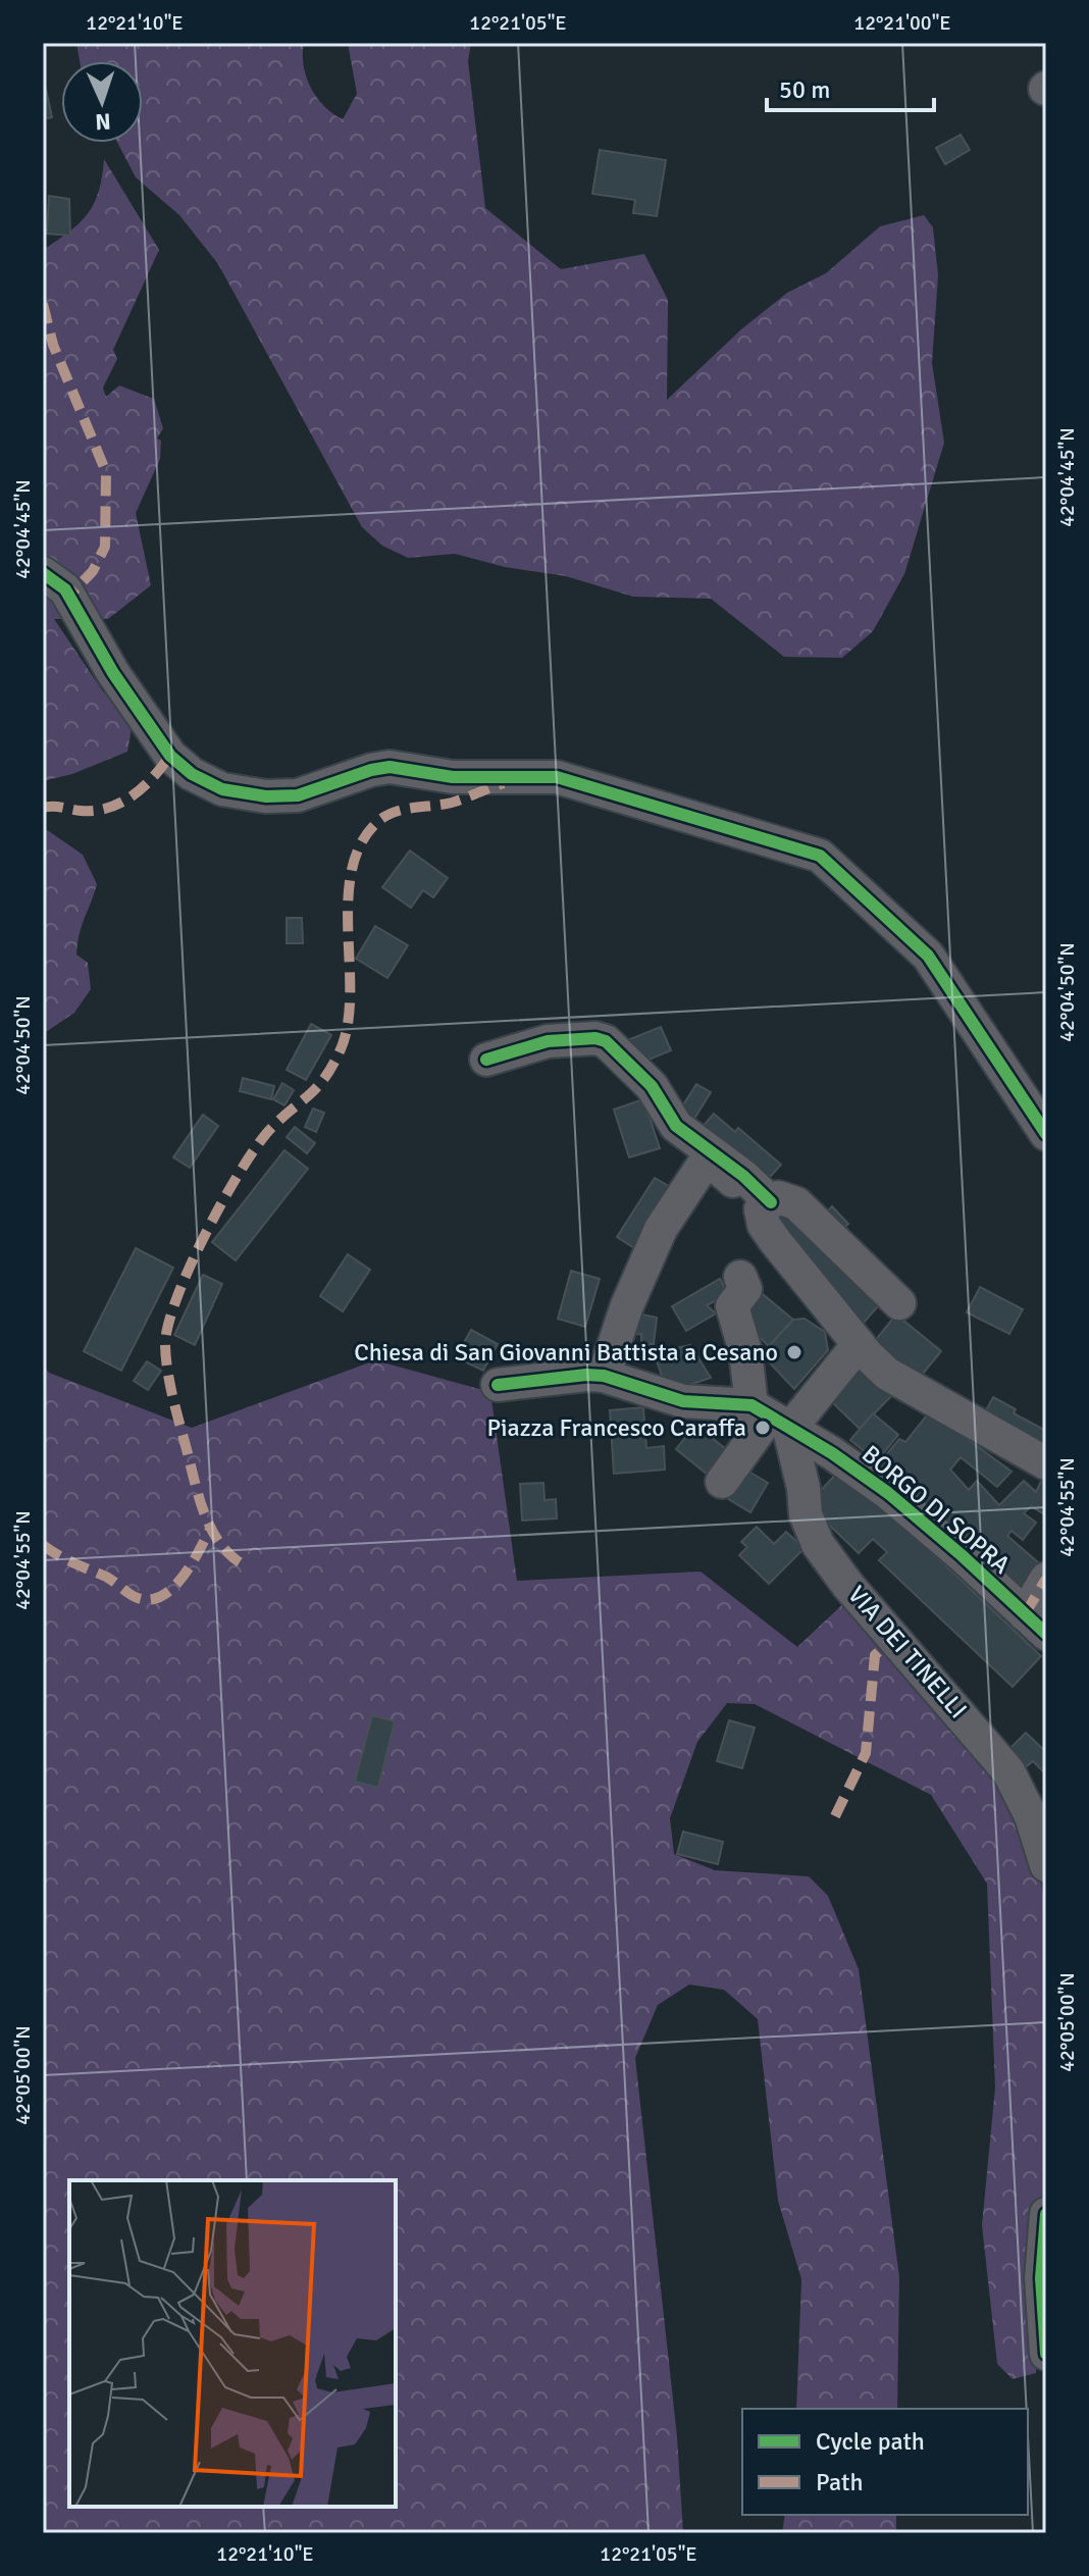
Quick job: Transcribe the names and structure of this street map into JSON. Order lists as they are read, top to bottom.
{
  "streets": {
    "street": ["BORGO DI SOPRA", "VIA DEI TINELLI"]
  },
  "crossings": [
    ["BORGO DI SOPRA", "VIA DEI TINELLI"]
  ],
  "places": ["Chiesa di San Giovanni Battista a Cesano", "Piazza Francesco Caraffa"],
  "legend": ["Cycle path", "Path"],
  "scale_bar": "50 m",
  "north": "bottom",
  "coordinates": [
    "12°21'10\"E",
    "12°21'05\"E",
    "12°21'00\"E",
    "42°04'45\"N",
    "42°04'50\"N",
    "42°04'55\"N",
    "42°05'00\"N"
  ]
}
